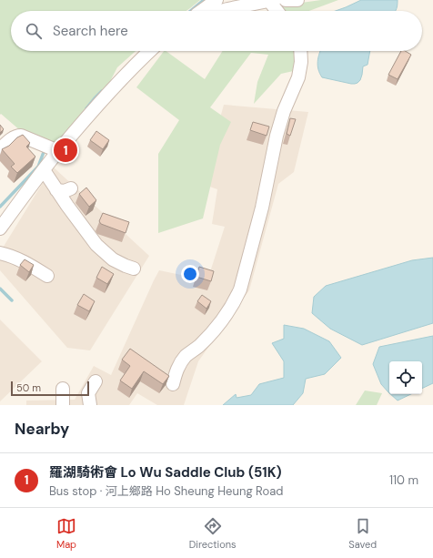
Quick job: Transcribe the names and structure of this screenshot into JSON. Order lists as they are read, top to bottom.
{
  "scale_bar": "50 m",
  "page": {
    "search": "Search here",
    "pins": "1",
    "scale": "50 m",
    "heading": "Nearby",
    "list": [
      {
        "mark": "1",
        "name": "羅湖騎術會 Lo Wu Saddle Club (51K)",
        "note": "Bus stop · 河上鄉路 Ho Sheung Heung Road",
        "value": "110 m"
      }
    ],
    "nav": ["Map", "Directions", "Saved"]
  }
}
